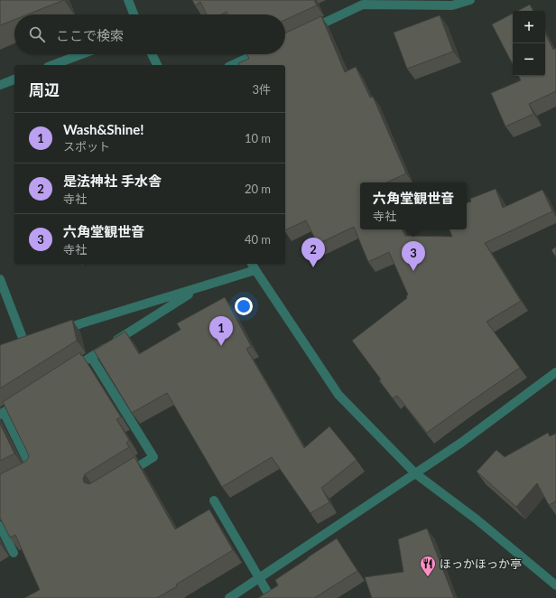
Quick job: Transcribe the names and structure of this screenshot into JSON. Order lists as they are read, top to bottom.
{
  "places": {
    "restaurant": ["ほっかほっか亭"]
  },
  "page": {
    "map_buttons": ["+", "−"],
    "search": "ここで検索",
    "heading": ["周辺", "3件"],
    "list": [
      {
        "mark": "1",
        "name": "Wash&Shine!",
        "note": "スポット",
        "value": "10 m"
      },
      {
        "mark": "2",
        "name": "是法神社 手水舎",
        "note": "寺社",
        "value": "20 m"
      },
      {
        "mark": "3",
        "name": "六角堂観世音",
        "note": "寺社",
        "value": "40 m"
      }
    ],
    "popup": ["六角堂観世音", "寺社"],
    "pins": ["2", "3", "1"]
  }
}
